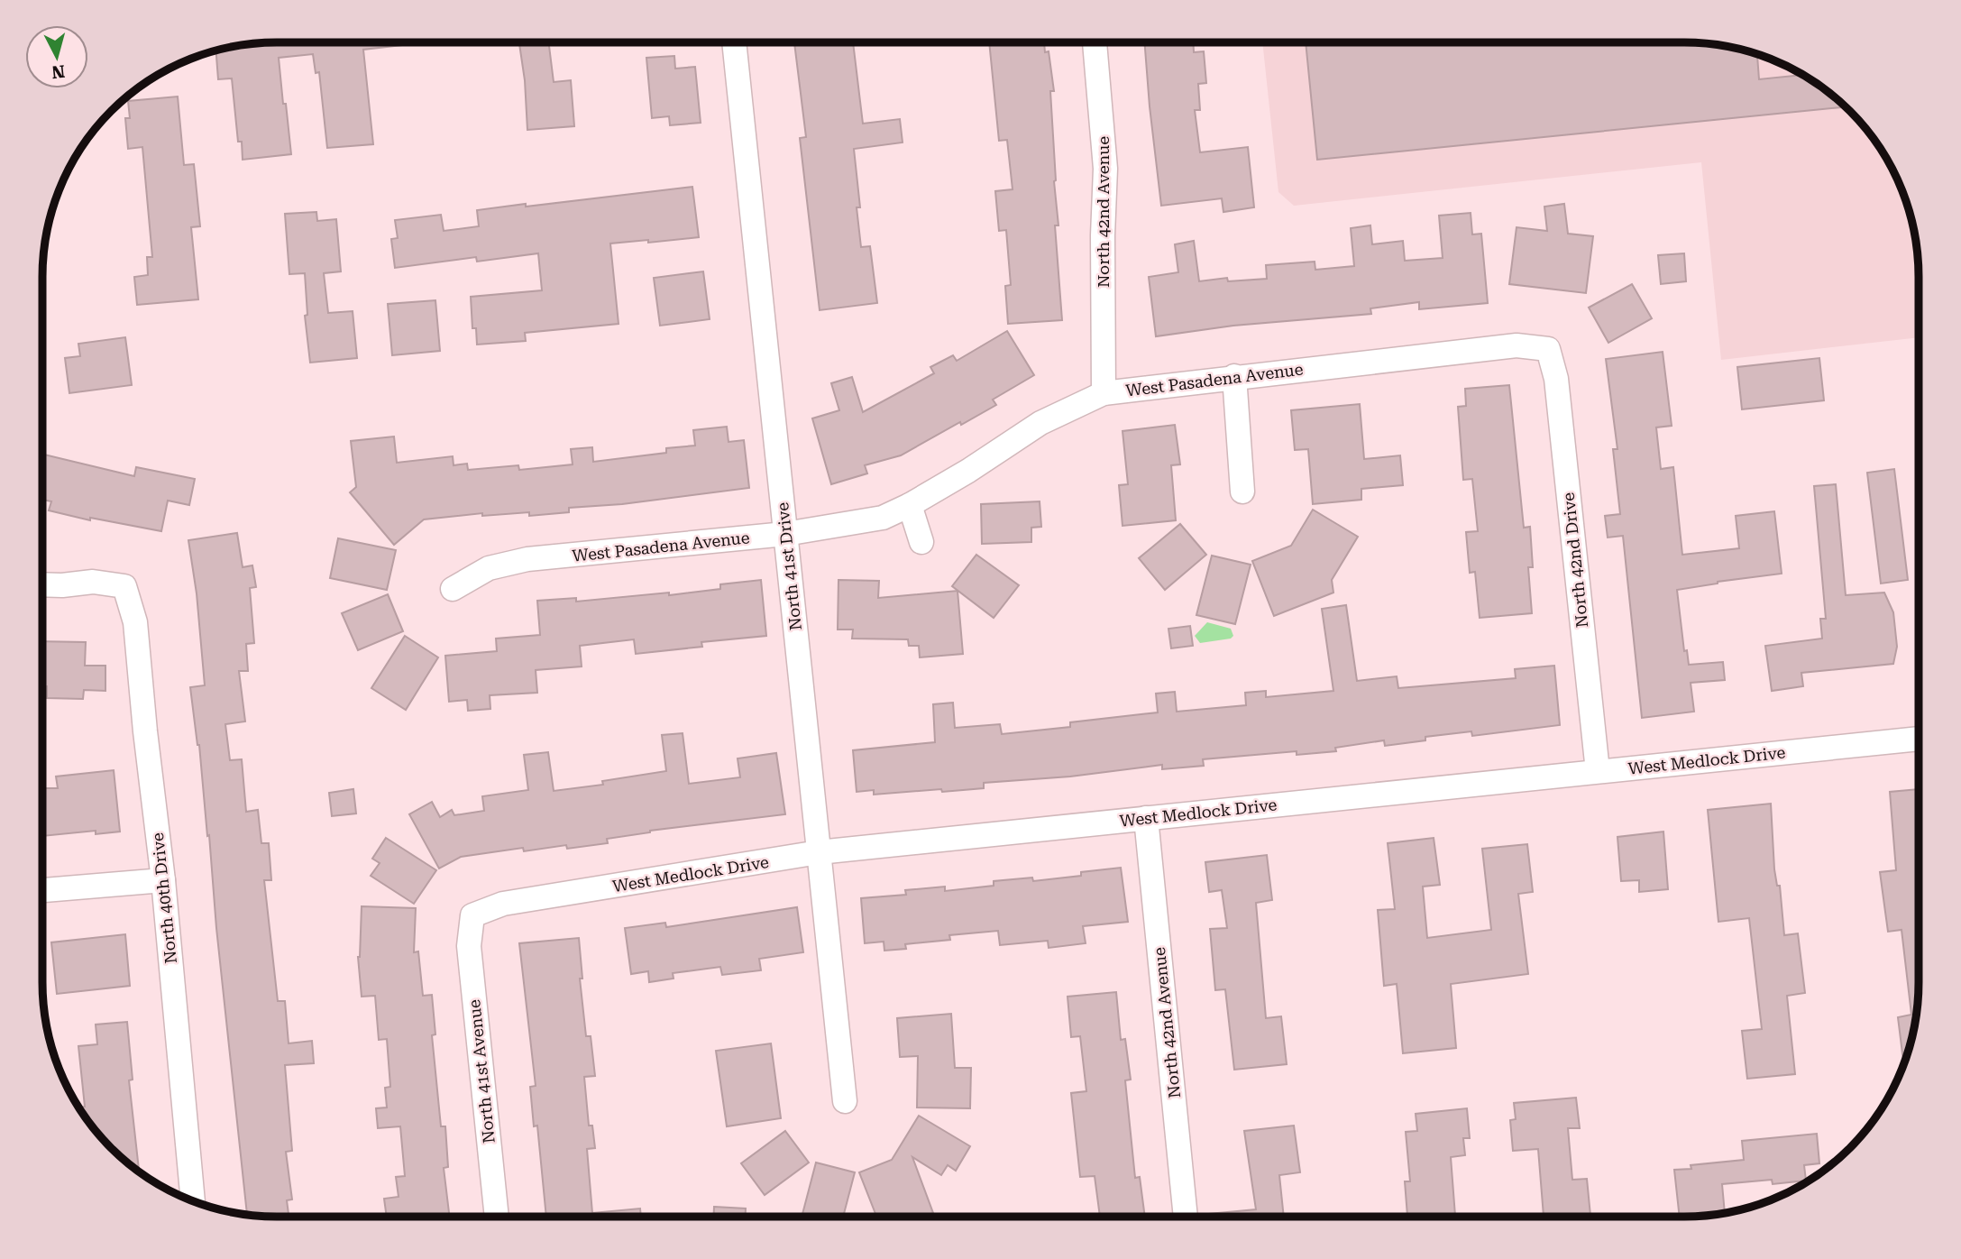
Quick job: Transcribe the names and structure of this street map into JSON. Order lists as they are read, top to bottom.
{
  "streets": {
    "street": [
      "North 42nd Avenue",
      "West Pasadena Avenue",
      "North 42nd Drive",
      "North 41st Drive",
      "West Medlock Drive",
      "North 40th Drive",
      "North 41st Avenue"
    ]
  },
  "crossings": [
    ["North 42nd Avenue", "West Pasadena Avenue"],
    ["North 42nd Avenue", "West Medlock Drive"],
    ["West Pasadena Avenue", "North 42nd Drive"],
    ["West Pasadena Avenue", "North 41st Drive"],
    ["North 42nd Drive", "West Medlock Drive"],
    ["North 41st Drive", "West Medlock Drive"],
    ["West Medlock Drive", "North 41st Avenue"]
  ],
  "north": "bottom"
}
